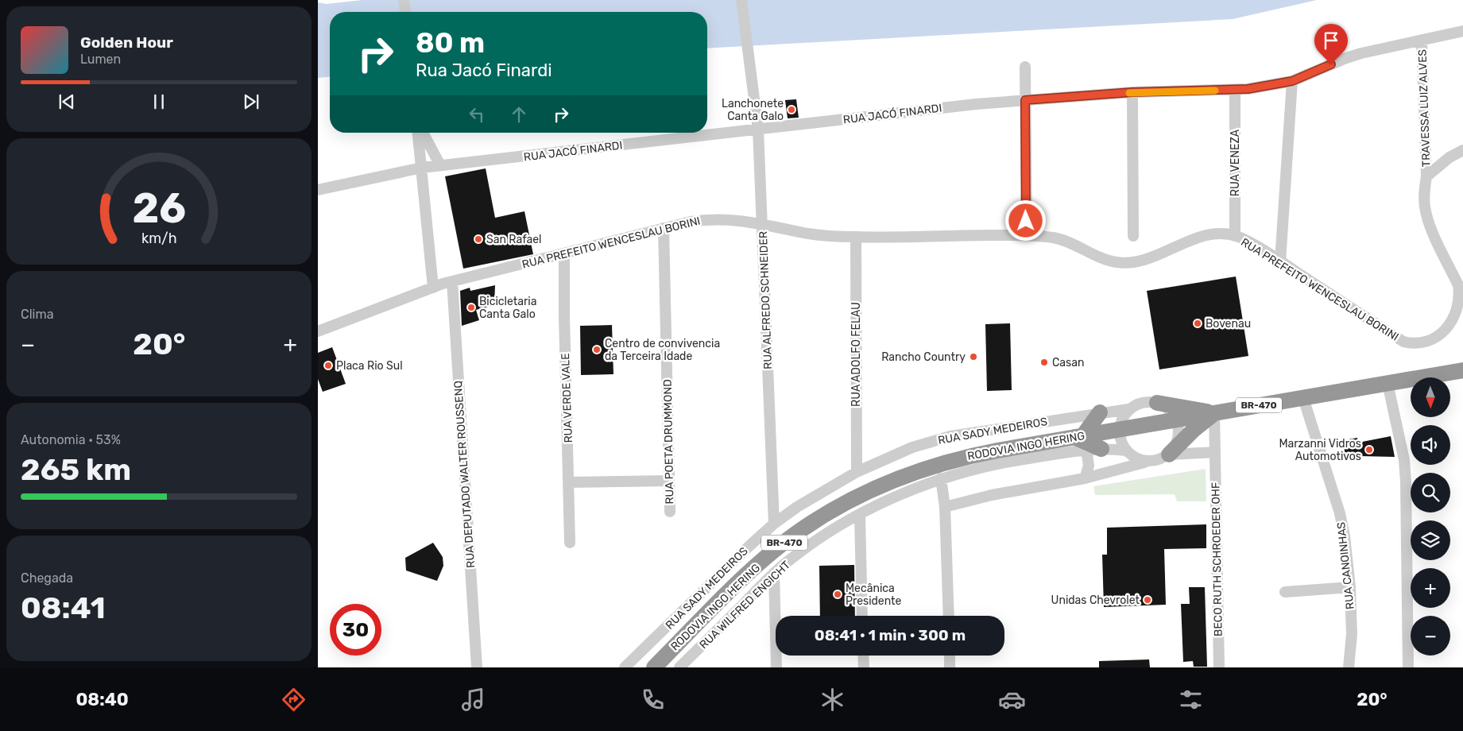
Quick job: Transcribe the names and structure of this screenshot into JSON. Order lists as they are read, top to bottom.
{
  "streets": {
    "highway": ["BR-470", "RODOVIA INGO HERING"],
    "street": [
      "TRAVESSA LUIZ ALVES",
      "RUA JACÓ FINARDI",
      "RUA VENEZA",
      "RUA PREFEITO WENCESLAU BORINI",
      "RUA ALFREDO SCHNEIDER",
      "RUA ADOLFO FELAU",
      "RUA VERDE VALE",
      "RUA SADY MEDEIROS",
      "RUA POETA DRUMMOND",
      "RUA DEPUTADO WALTER ROUSSENQ",
      "BECO RUTH SCHROEDER OHF",
      "RUA CANOINHAS",
      "RUA WILFRED ENGICHT"
    ]
  },
  "crossings": [
    ["TRAVESSA LUIZ ALVES", "RUA JACÓ FINARDI"],
    ["TRAVESSA LUIZ ALVES", "RUA PREFEITO WENCESLAU BORINI"],
    ["RUA JACÓ FINARDI", "RUA VENEZA"],
    ["RUA JACÓ FINARDI", "RUA ALFREDO SCHNEIDER"],
    ["RUA VENEZA", "RUA PREFEITO WENCESLAU BORINI"],
    ["RUA PREFEITO WENCESLAU BORINI", "RUA ALFREDO SCHNEIDER"],
    ["RUA PREFEITO WENCESLAU BORINI", "RUA ADOLFO FELAU"],
    ["RUA PREFEITO WENCESLAU BORINI", "RUA VERDE VALE"],
    ["RUA PREFEITO WENCESLAU BORINI", "RUA POETA DRUMMOND"],
    ["RUA PREFEITO WENCESLAU BORINI", "RUA DEPUTADO WALTER ROUSSENQ"],
    ["RUA ALFREDO SCHNEIDER", "RUA SADY MEDEIROS"],
    ["RUA ADOLFO FELAU", "RUA SADY MEDEIROS"],
    ["RODOVIA INGO HERING", "BECO RUTH SCHROEDER OHF"],
    ["RODOVIA INGO HERING", "RUA CANOINHAS"],
    ["RODOVIA INGO HERING", "RUA WILFRED ENGICHT"]
  ],
  "places": [
    "Lanchonete Canta Galo",
    "San Rafael",
    "Bicicletaria Canta Galo",
    "Bovenau",
    "Centro de convivencia da Terceira Idade",
    "Rancho Country",
    "Casan",
    "Placa Rio Sul",
    "Marzanni Vidros Automotivos",
    "Mecânica Presidente",
    "Unidas Chevrolet"
  ],
  "north": "bottom",
  "page": {
    "turn": ["80 m", "Rua Jacó Finardi"],
    "song": ["Golden Hour", "Lumen"],
    "tile": [
      "Clima",
      ["Autonomia · 53%", "265 km"],
      ["Chegada", "08:41"]
    ],
    "heat": ["−", "20°", "+"],
    "map_buttons": ["+", "−"],
    "limit": "30",
    "trip": "08:41 · 1 min · 300 m",
    "tabs": ["08:40", "20°"],
    "gauge": ["26", "km/h"]
  }
}
